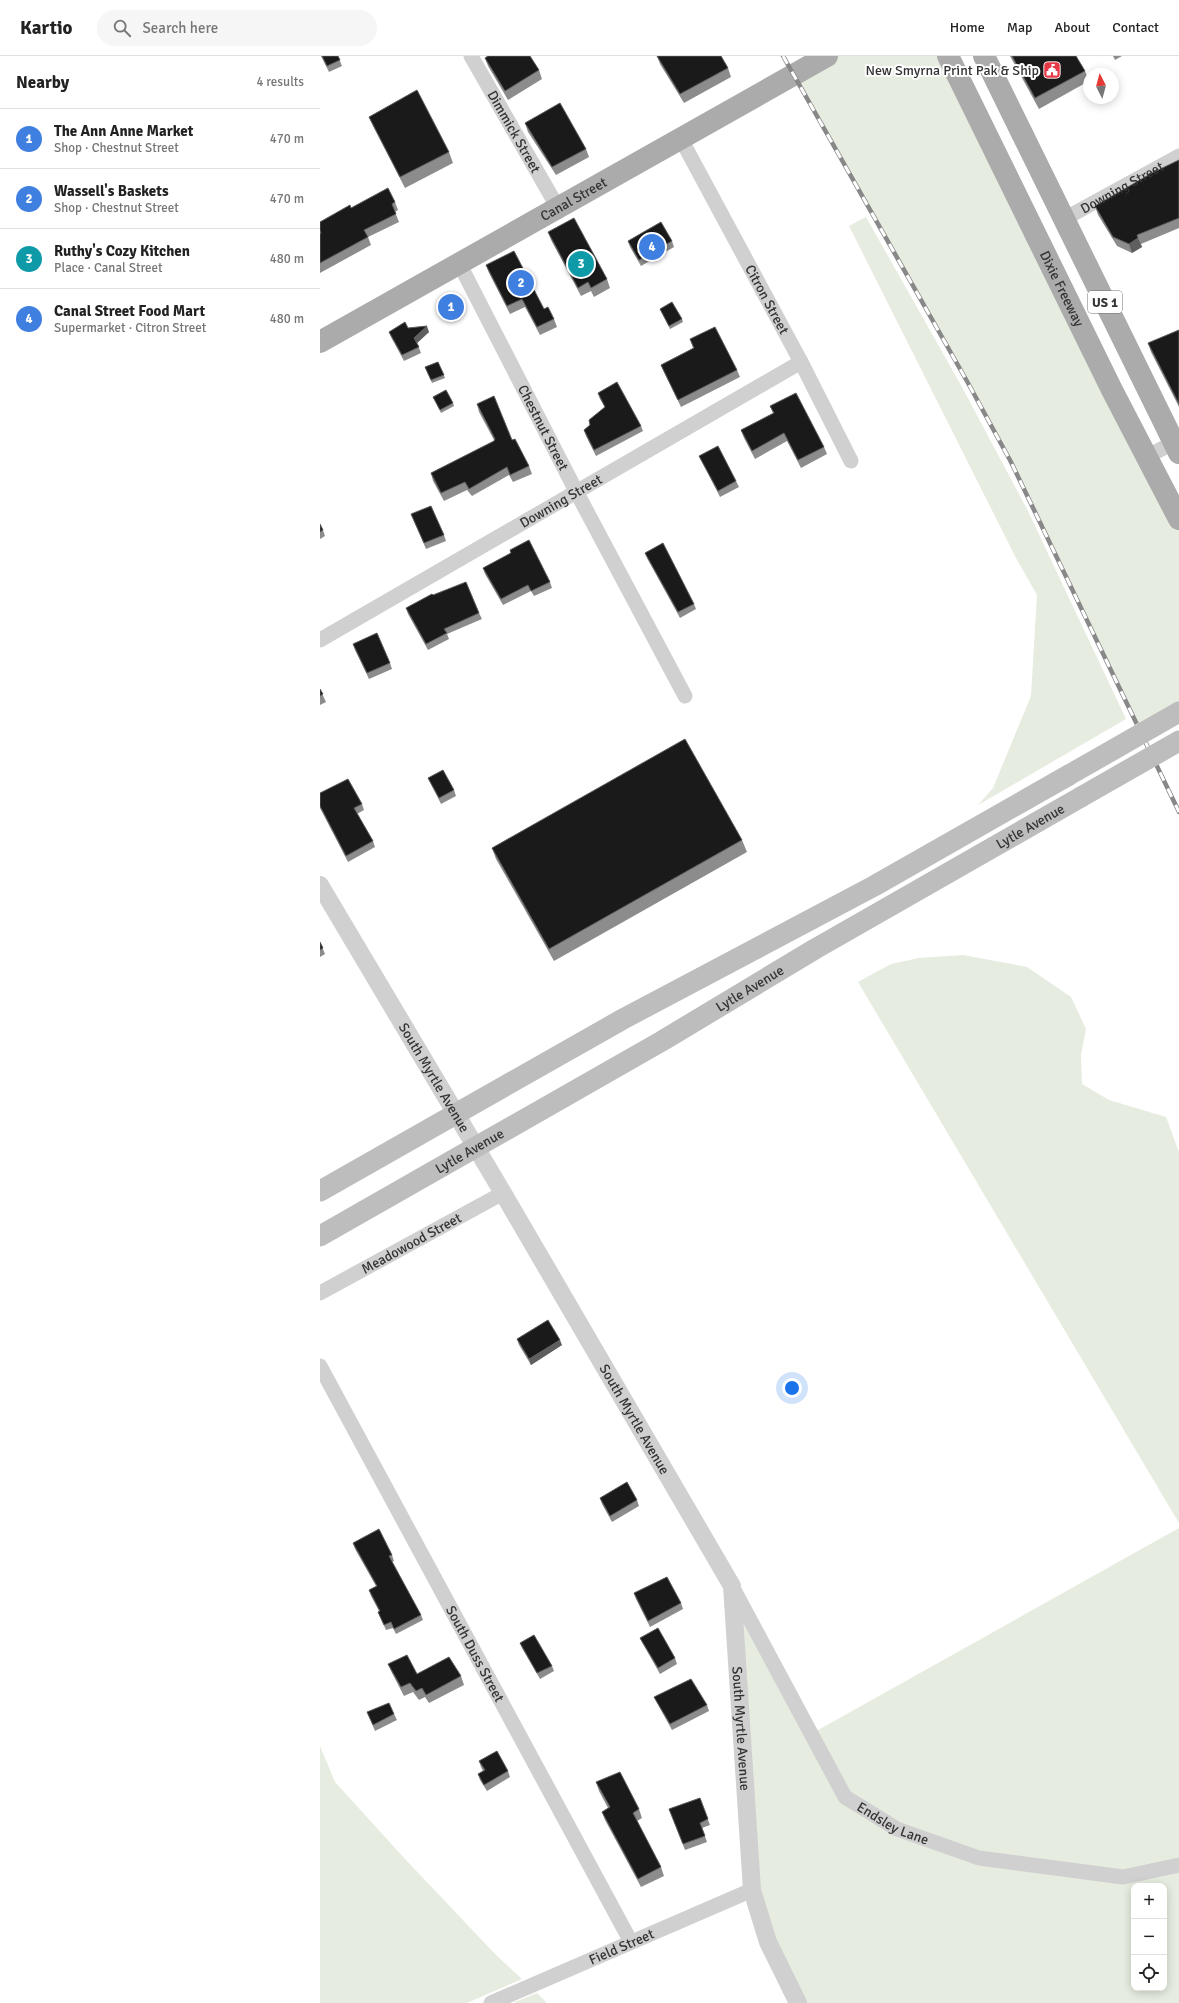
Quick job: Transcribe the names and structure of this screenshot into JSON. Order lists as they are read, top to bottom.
{
  "streets": {
    "main road": [
      "Canal Street",
      "Dixie Freeway",
      "US 1",
      "Lytle Avenue"
    ],
    "street": [
      "Dimmick Street",
      "Downing Street",
      "Citron Street",
      "Chestnut Street",
      "South Myrtle Avenue",
      "Meadowood Street",
      "South Duss Street",
      "Endsley Lane",
      "Field Street"
    ]
  },
  "crossings": [
    ["Dimmick Street", "Canal Street"],
    ["Downing Street", "Citron Street"],
    ["Downing Street", "US 1"],
    ["Downing Street", "Chestnut Street"],
    ["Canal Street", "Citron Street"],
    ["Canal Street", "Chestnut Street"],
    ["Lytle Avenue", "South Myrtle Avenue"],
    ["South Myrtle Avenue", "Meadowood Street"],
    ["South Myrtle Avenue", "Endsley Lane"],
    ["South Myrtle Avenue", "Field Street"],
    ["South Duss Street", "Field Street"]
  ],
  "places": {
    "public building": ["New Smyrna Print Pak & Ship"]
  },
  "north": "top",
  "page": {
    "header": "Kartio",
    "search": "Search here",
    "nav": [
      "Home",
      "Map",
      "About",
      "Contact"
    ],
    "heading": ["Nearby", "4 results"],
    "list": [
      {
        "mark": "1",
        "name": "The Ann Anne Market",
        "note": "Shop · Chestnut Street",
        "value": "470 m"
      },
      {
        "mark": "2",
        "name": "Wassell's Baskets",
        "note": "Shop · Chestnut Street",
        "value": "470 m"
      },
      {
        "mark": "3",
        "name": "Ruthy's Cozy Kitchen",
        "note": "Place · Canal Street",
        "value": "480 m"
      },
      {
        "mark": "4",
        "name": "Canal Street Food Mart",
        "note": "Supermarket · Citron Street",
        "value": "480 m"
      }
    ],
    "pins": [
      "4",
      "3",
      "2",
      "1"
    ],
    "map_buttons": ["+", "−"]
  }
}
